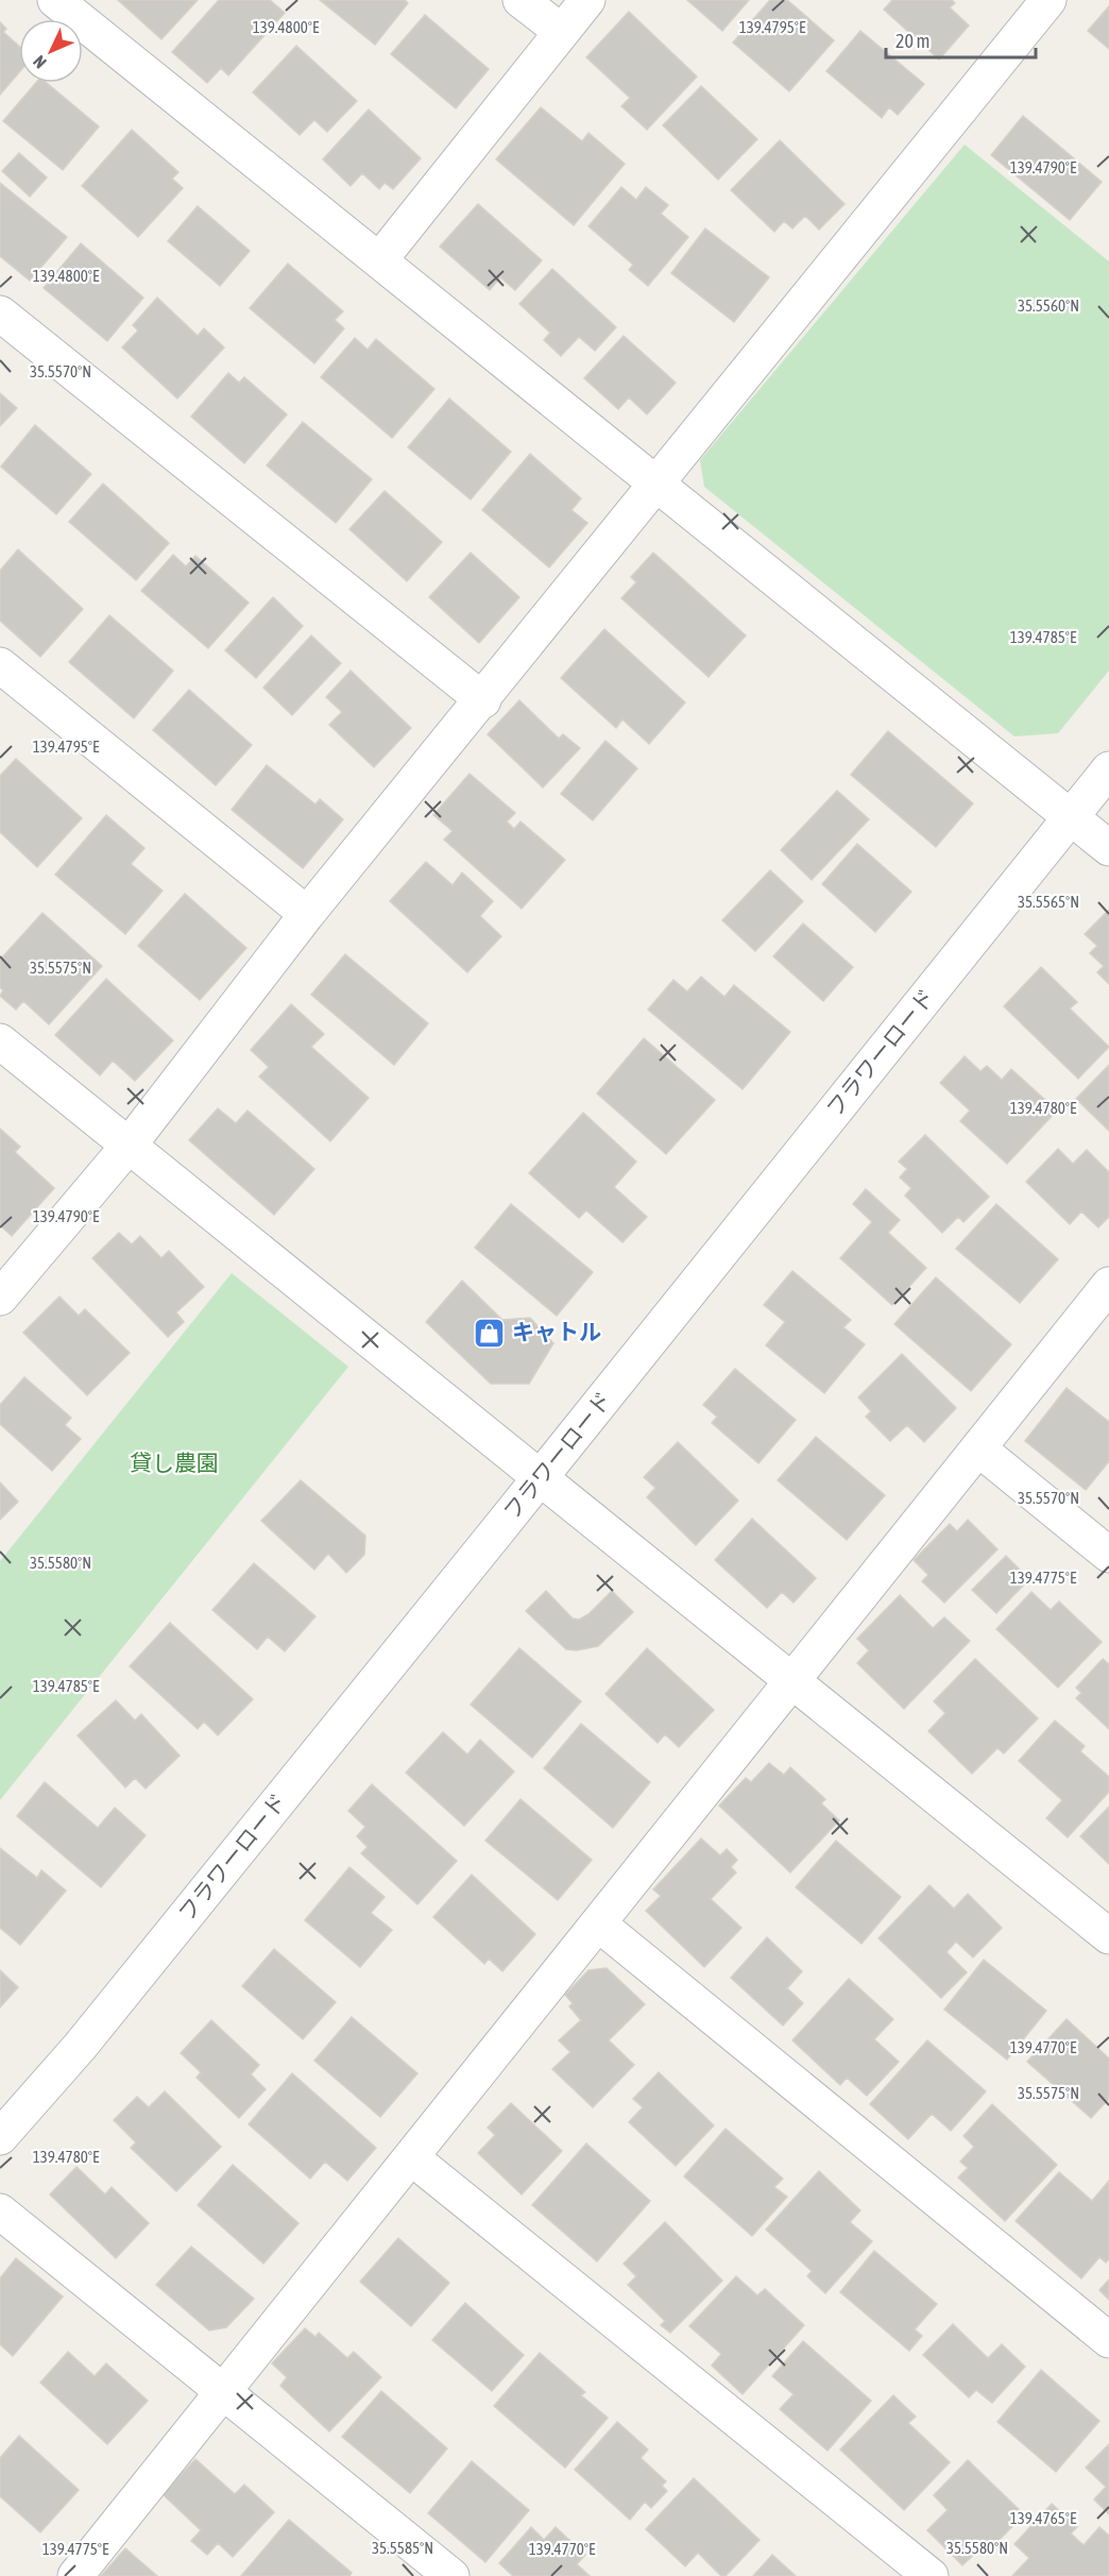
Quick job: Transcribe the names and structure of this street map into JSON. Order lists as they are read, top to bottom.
{
  "streets": {
    "street": ["フラワーロード"]
  },
  "parks": ["貸し農園"],
  "places": {
    "shop": ["キャトル"]
  },
  "scale_bar": "20 m",
  "north": "bottom left",
  "coordinates": [
    "139.4800°E",
    "139.4795°E",
    "139.4790°E",
    "35.5560°N",
    "35.5570°N",
    "139.4785°E",
    "35.5565°N",
    "35.5575°N",
    "139.4780°E",
    "35.5580°N",
    "139.4775°E",
    "139.4770°E",
    "139.4765°E",
    "35.5585°N"
  ]
}
